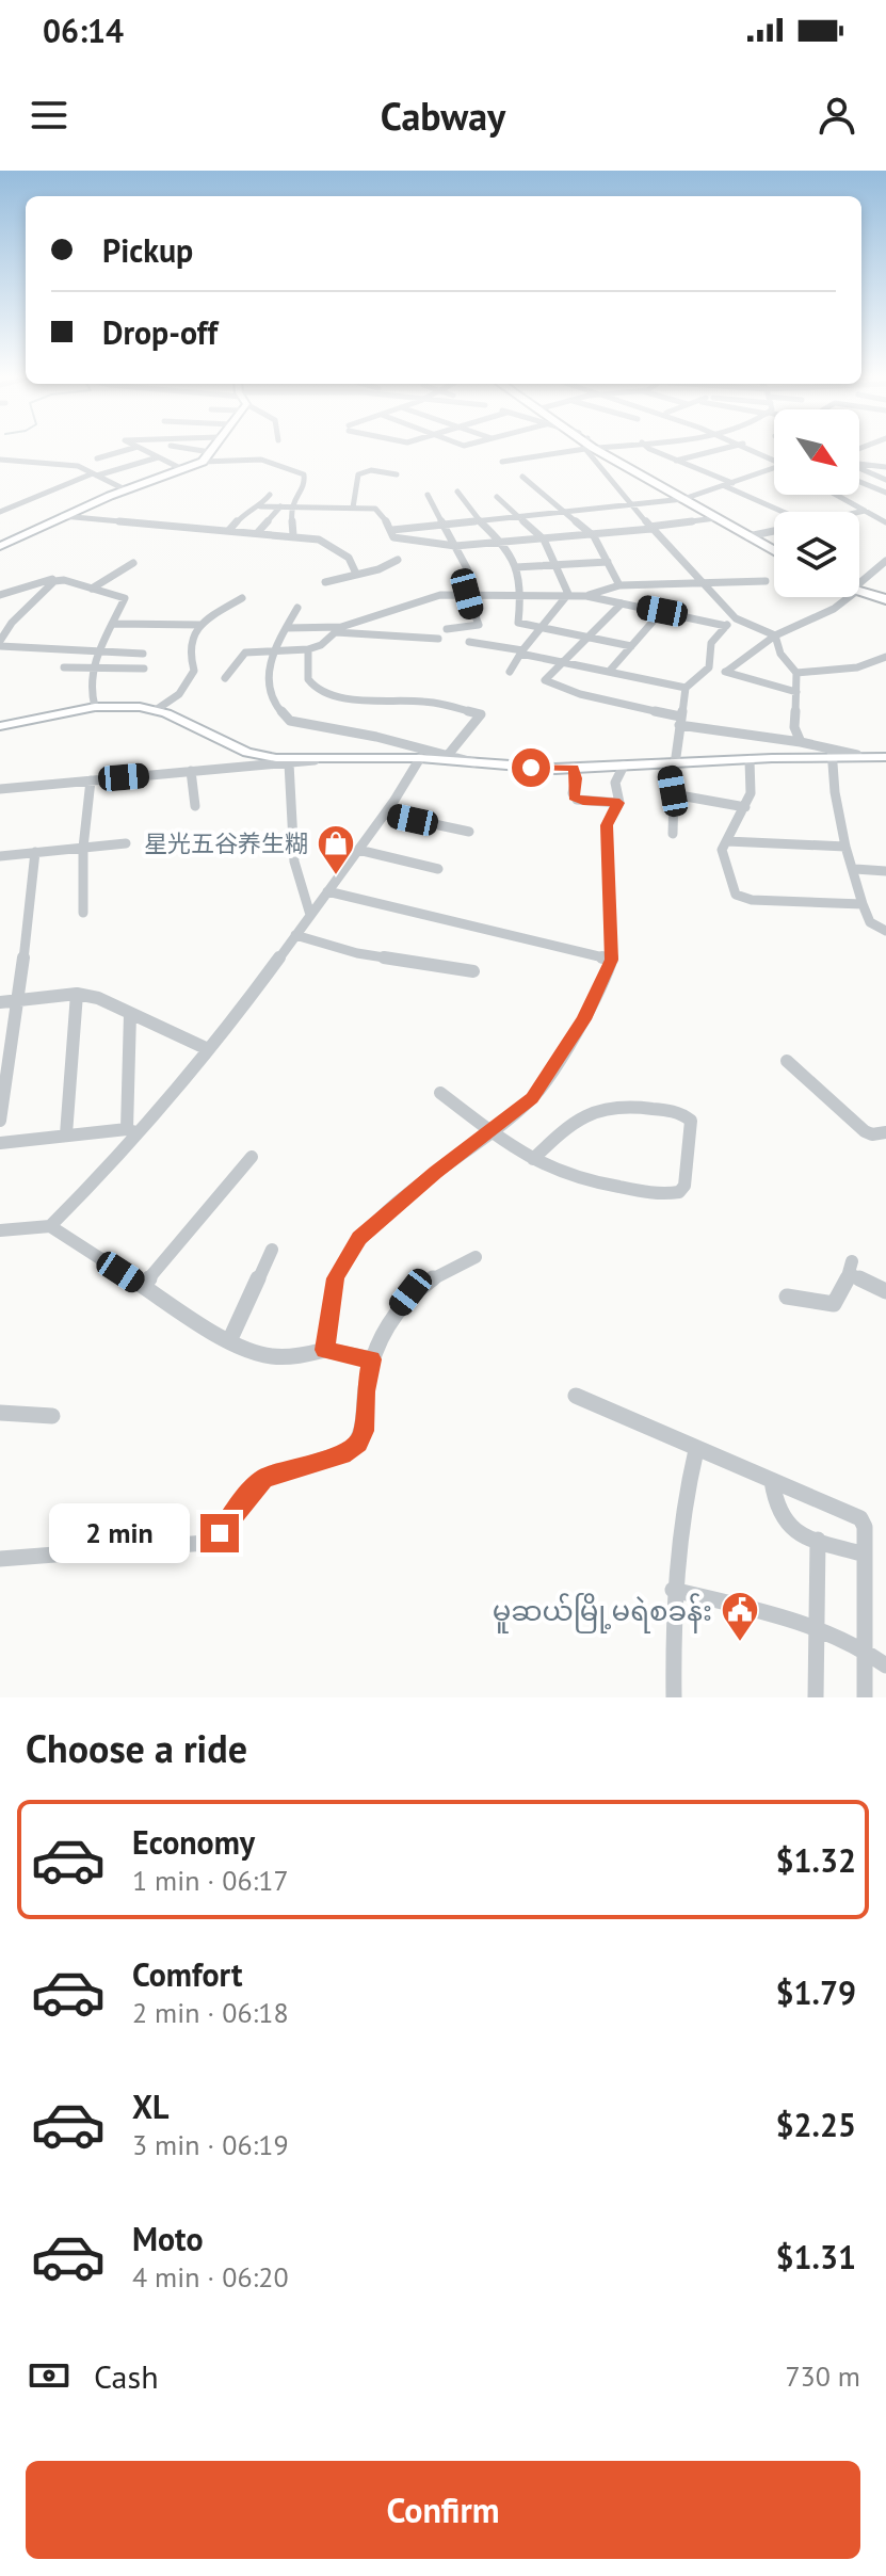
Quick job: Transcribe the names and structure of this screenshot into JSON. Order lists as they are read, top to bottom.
{
  "places": {
    "shop": ["星光五谷养生糊"],
    "public building": ["မူဆယ်မြို့မရဲစခန်း"]
  },
  "north": "bottom right",
  "page": {
    "status": "06:14",
    "header": "Cabway",
    "banner": ["Pickup", "Drop-off"],
    "bubble": "2 min",
    "heading": "Choose a ride",
    "list": [
      {
        "name": "Economy",
        "note": "1 min · 06:17",
        "value": "$1.32"
      },
      {
        "name": "Comfort",
        "note": "2 min · 06:18",
        "value": "$1.79"
      },
      {
        "name": "XL",
        "note": "3 min · 06:19",
        "value": "$2.25"
      },
      {
        "name": "Moto",
        "note": "4 min · 06:20",
        "value": "$1.31"
      }
    ],
    "pay": ["Cash", "730 m"],
    "buttons": "Confirm"
  }
}
